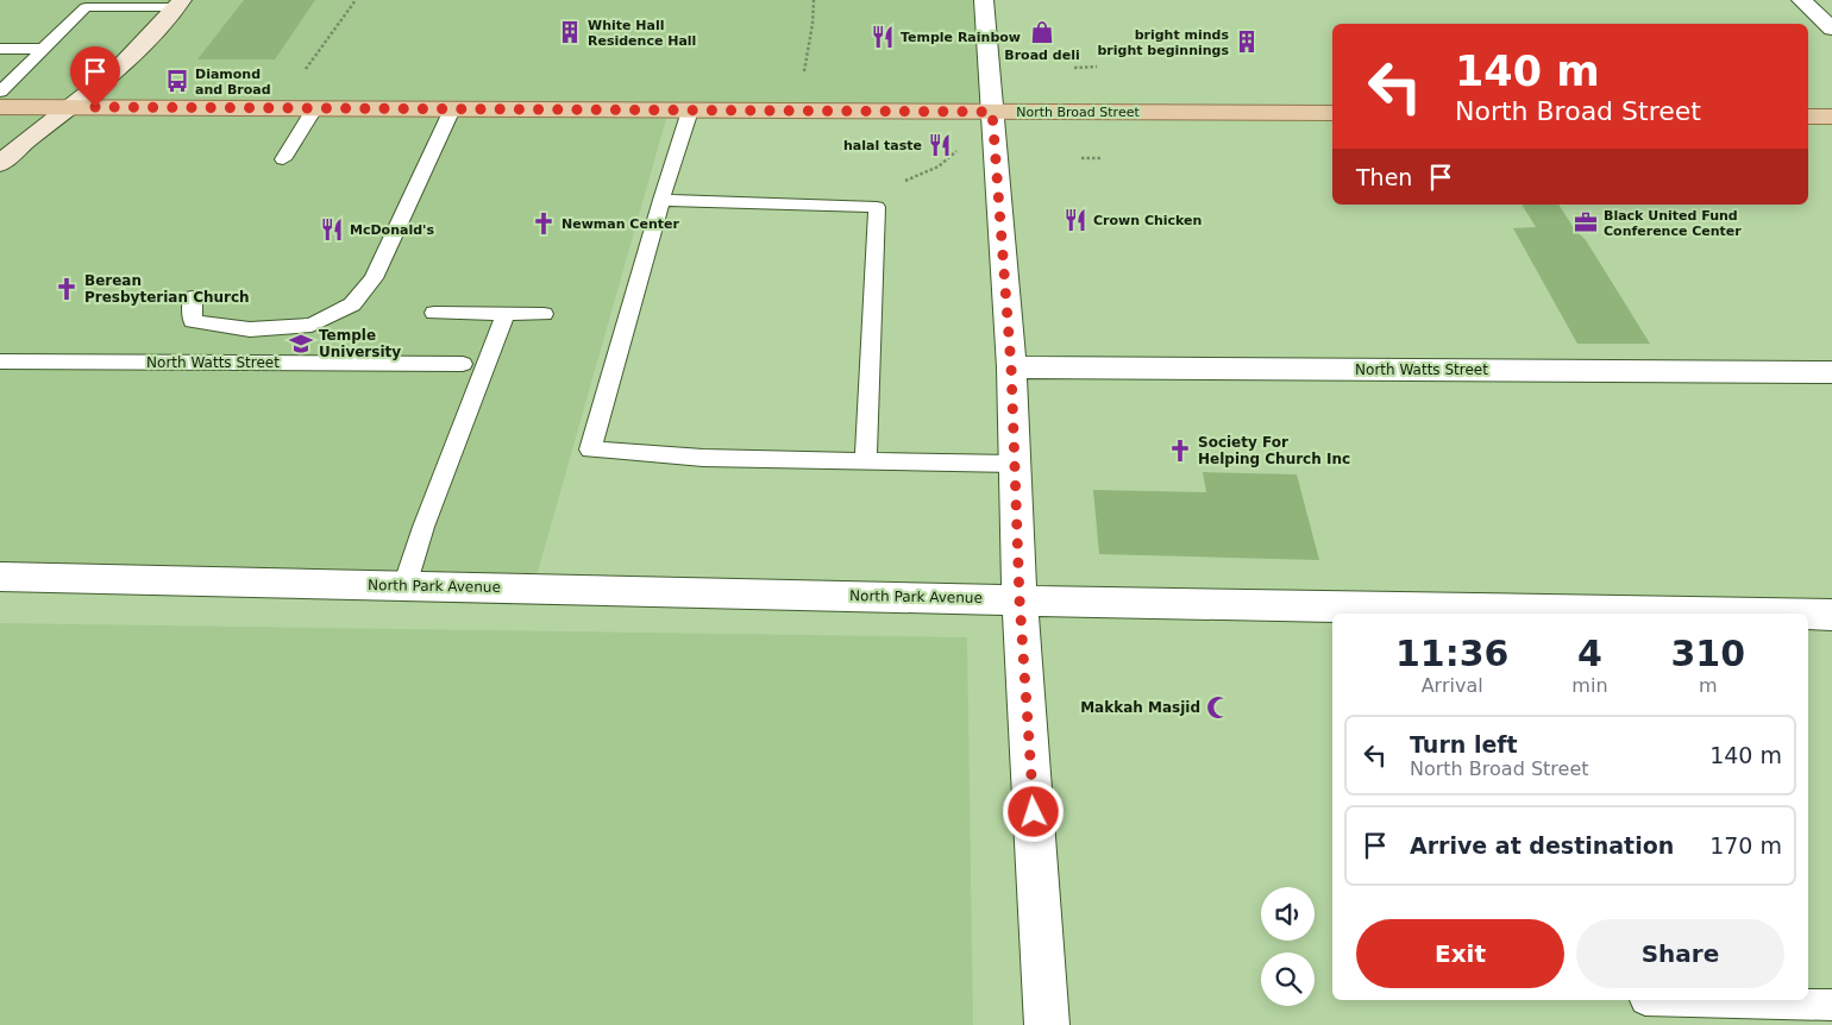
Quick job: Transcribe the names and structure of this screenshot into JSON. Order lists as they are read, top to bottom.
{
  "streets": {
    "main road": ["North Broad Street"],
    "street": ["North Watts Street", "North Park Avenue"]
  },
  "places": {
    "building": ["White Hall Residence Hall", "bright minds bright beginnings"],
    "shop": ["Broad deli"],
    "restaurant": [
      "Temple Rainbow",
      "halal taste",
      "Crown Chicken",
      "McDonald's"
    ],
    "bus stop": ["Diamond and Broad"],
    "office": ["Black United Fund Conference Center"],
    "church": ["Newman Center", "Berean Presbyterian Church", "Society For Helping Church Inc"],
    "school or university": ["Temple University"],
    "mosque": ["Makkah Masjid"]
  },
  "page": {
    "turn": ["140 m", "North Broad Street"],
    "then": "Then",
    "eta": [
      "11:36",
      "Arrival",
      "4",
      "min",
      "310",
      "m"
    ],
    "list": [
      {
        "name": "Turn left",
        "note": "North Broad Street",
        "value": "140 m"
      },
      {
        "name": "Arrive at destination",
        "value": "170 m"
      }
    ],
    "buttons": ["Exit", "Share"]
  }
}
